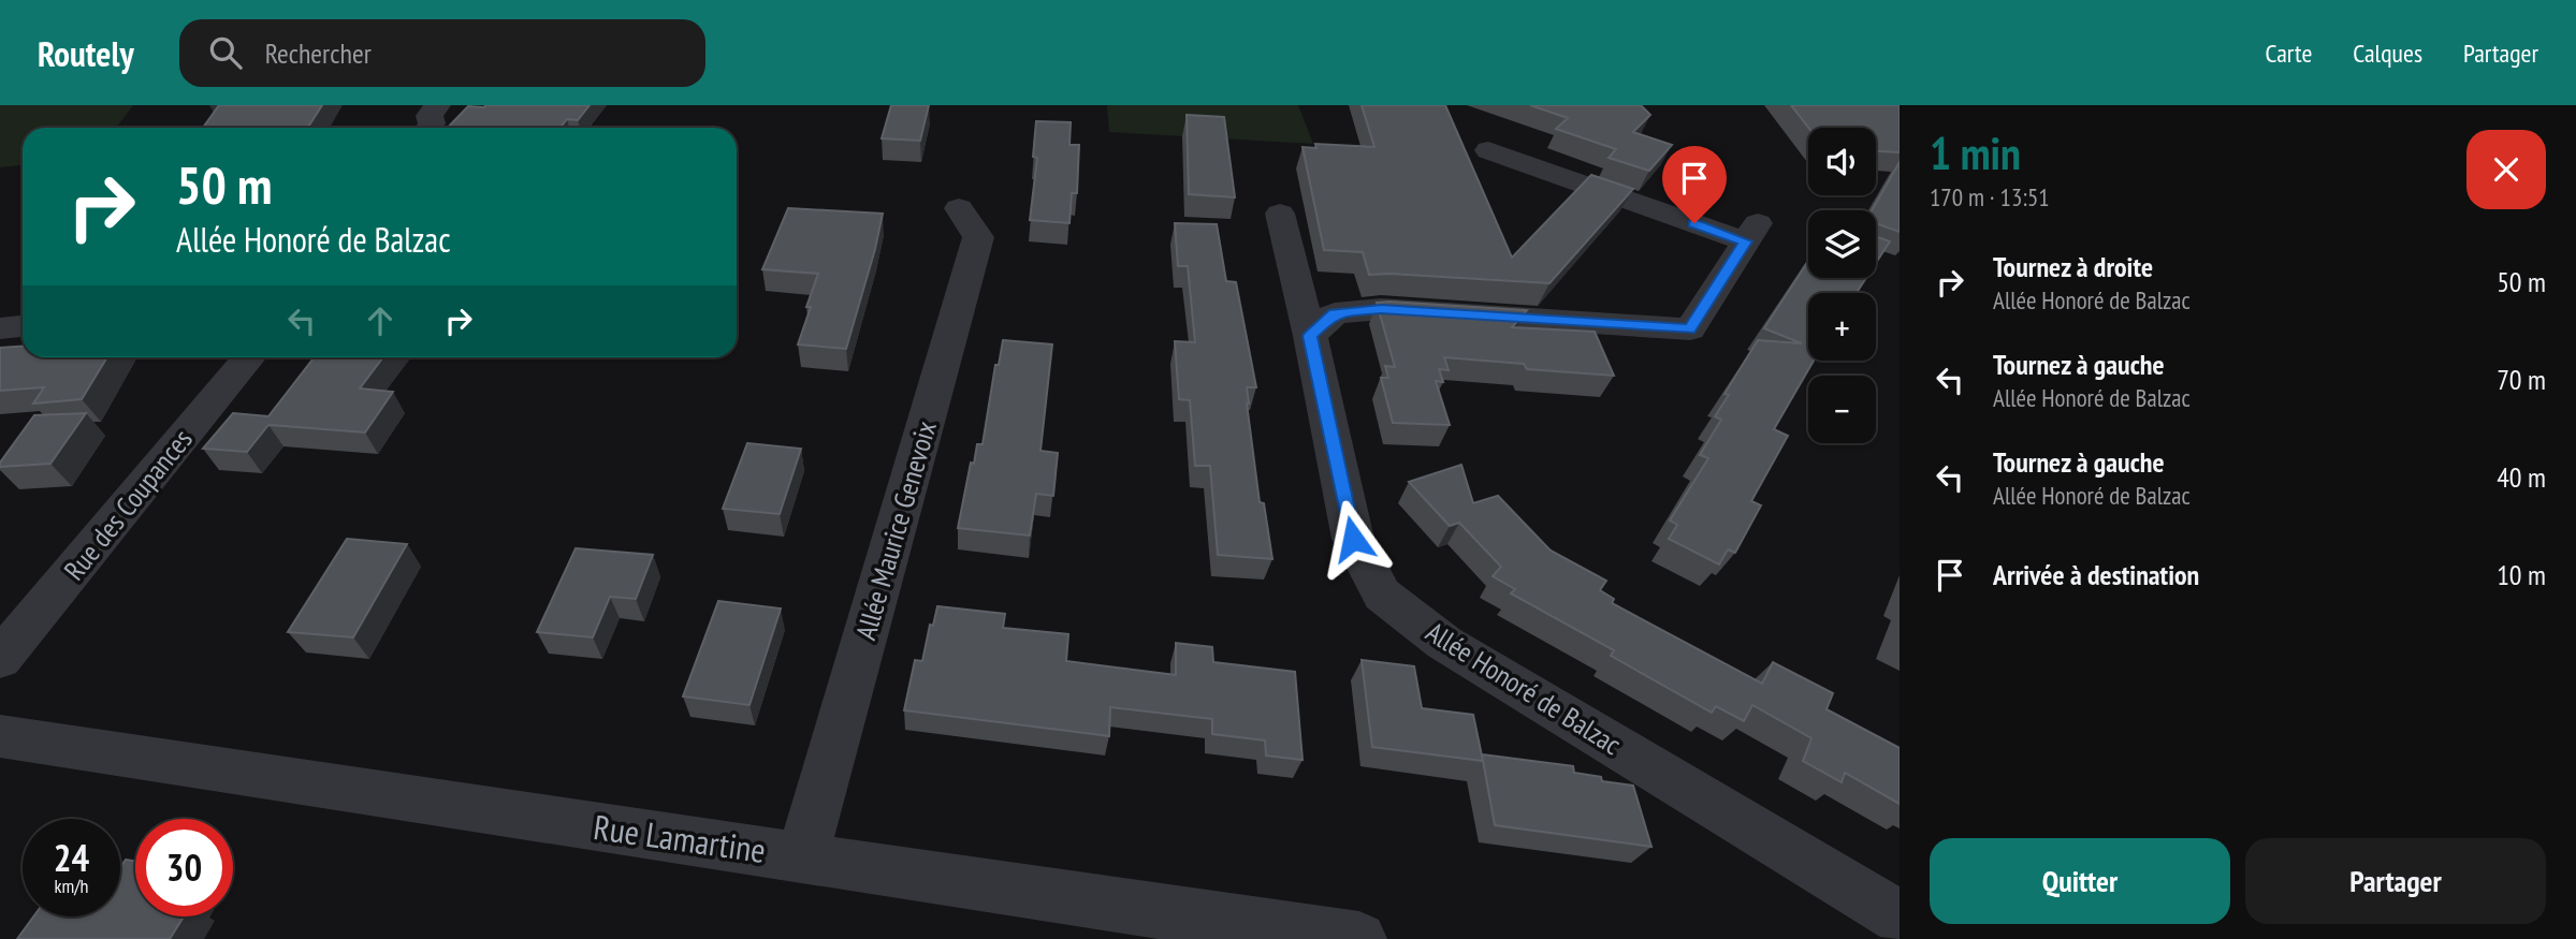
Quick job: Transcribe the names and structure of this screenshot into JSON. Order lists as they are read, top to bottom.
{
  "streets": {
    "street": [
      "Rue des Coupances",
      "Allée Maurice Genevoix",
      "Allée Honoré de Balzac",
      "Rue Lamartine"
    ]
  },
  "crossings": [
    ["Allée Maurice Genevoix", "Rue Lamartine"]
  ],
  "page": {
    "header": "Routely",
    "search": "Rechercher",
    "nav": ["Carte", "Calques", "Partager"],
    "heading": ["1 min", "170 m · 13:51"],
    "map_buttons": ["+", "−"],
    "turn": ["50 m", "Allée Honoré de Balzac"],
    "list": [
      {
        "name": "Tournez à droite",
        "note": "Allée Honoré de Balzac",
        "value": "50 m"
      },
      {
        "name": "Tournez à gauche",
        "note": "Allée Honoré de Balzac",
        "value": "70 m"
      },
      {
        "name": "Tournez à gauche",
        "note": "Allée Honoré de Balzac",
        "value": "40 m"
      },
      {
        "name": "Arrivée à destination",
        "value": "10 m"
      }
    ],
    "speed": "24 km/h",
    "limit": "30",
    "buttons": ["Quitter", "Partager"]
  }
}
